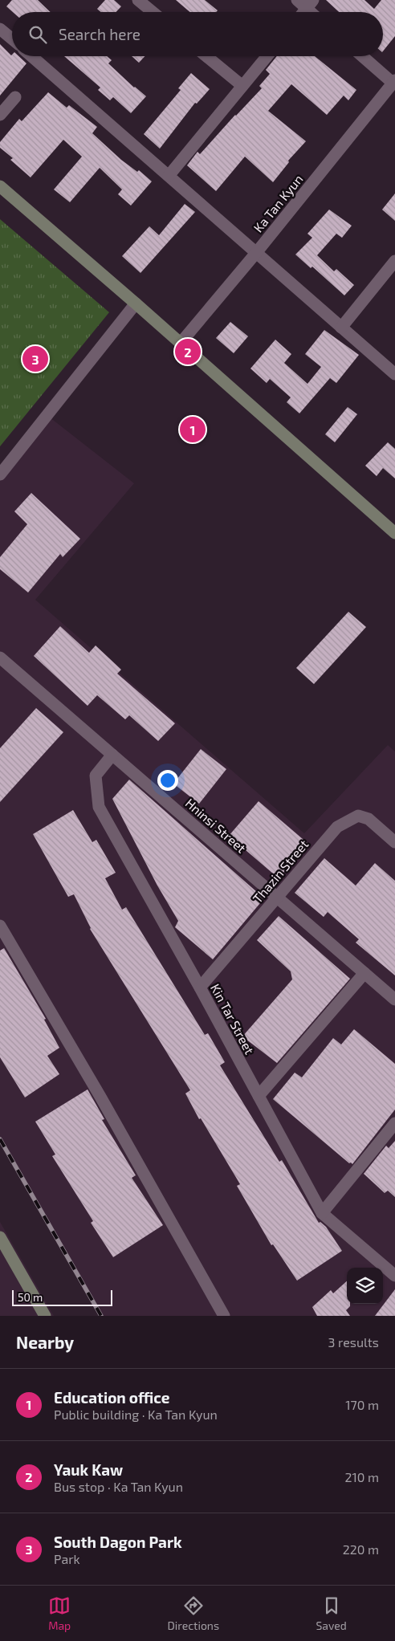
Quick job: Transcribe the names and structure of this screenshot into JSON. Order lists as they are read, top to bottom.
{
  "streets": {
    "street": [
      "Ka Tan Kyun",
      "Hninsi Street",
      "Thazin Street",
      "Kin Tar Street"
    ]
  },
  "crossings": [
    ["Hninsi Street", "Thazin Street"],
    ["Hninsi Street", "Kin Tar Street"],
    ["Thazin Street", "Kin Tar Street"]
  ],
  "scale_bar": "50 m",
  "page": {
    "search": "Search here",
    "pins": ["2", "3", "1"],
    "scale": "50 m",
    "heading": ["Nearby", "3 results"],
    "list": [
      {
        "mark": "1",
        "name": "Education office",
        "note": "Public building · Ka Tan Kyun",
        "value": "170 m"
      },
      {
        "mark": "2",
        "name": "Yauk Kaw",
        "note": "Bus stop · Ka Tan Kyun",
        "value": "210 m"
      },
      {
        "mark": "3",
        "name": "South Dagon Park",
        "note": "Park",
        "value": "220 m"
      }
    ],
    "nav": ["Map", "Directions", "Saved"]
  }
}
